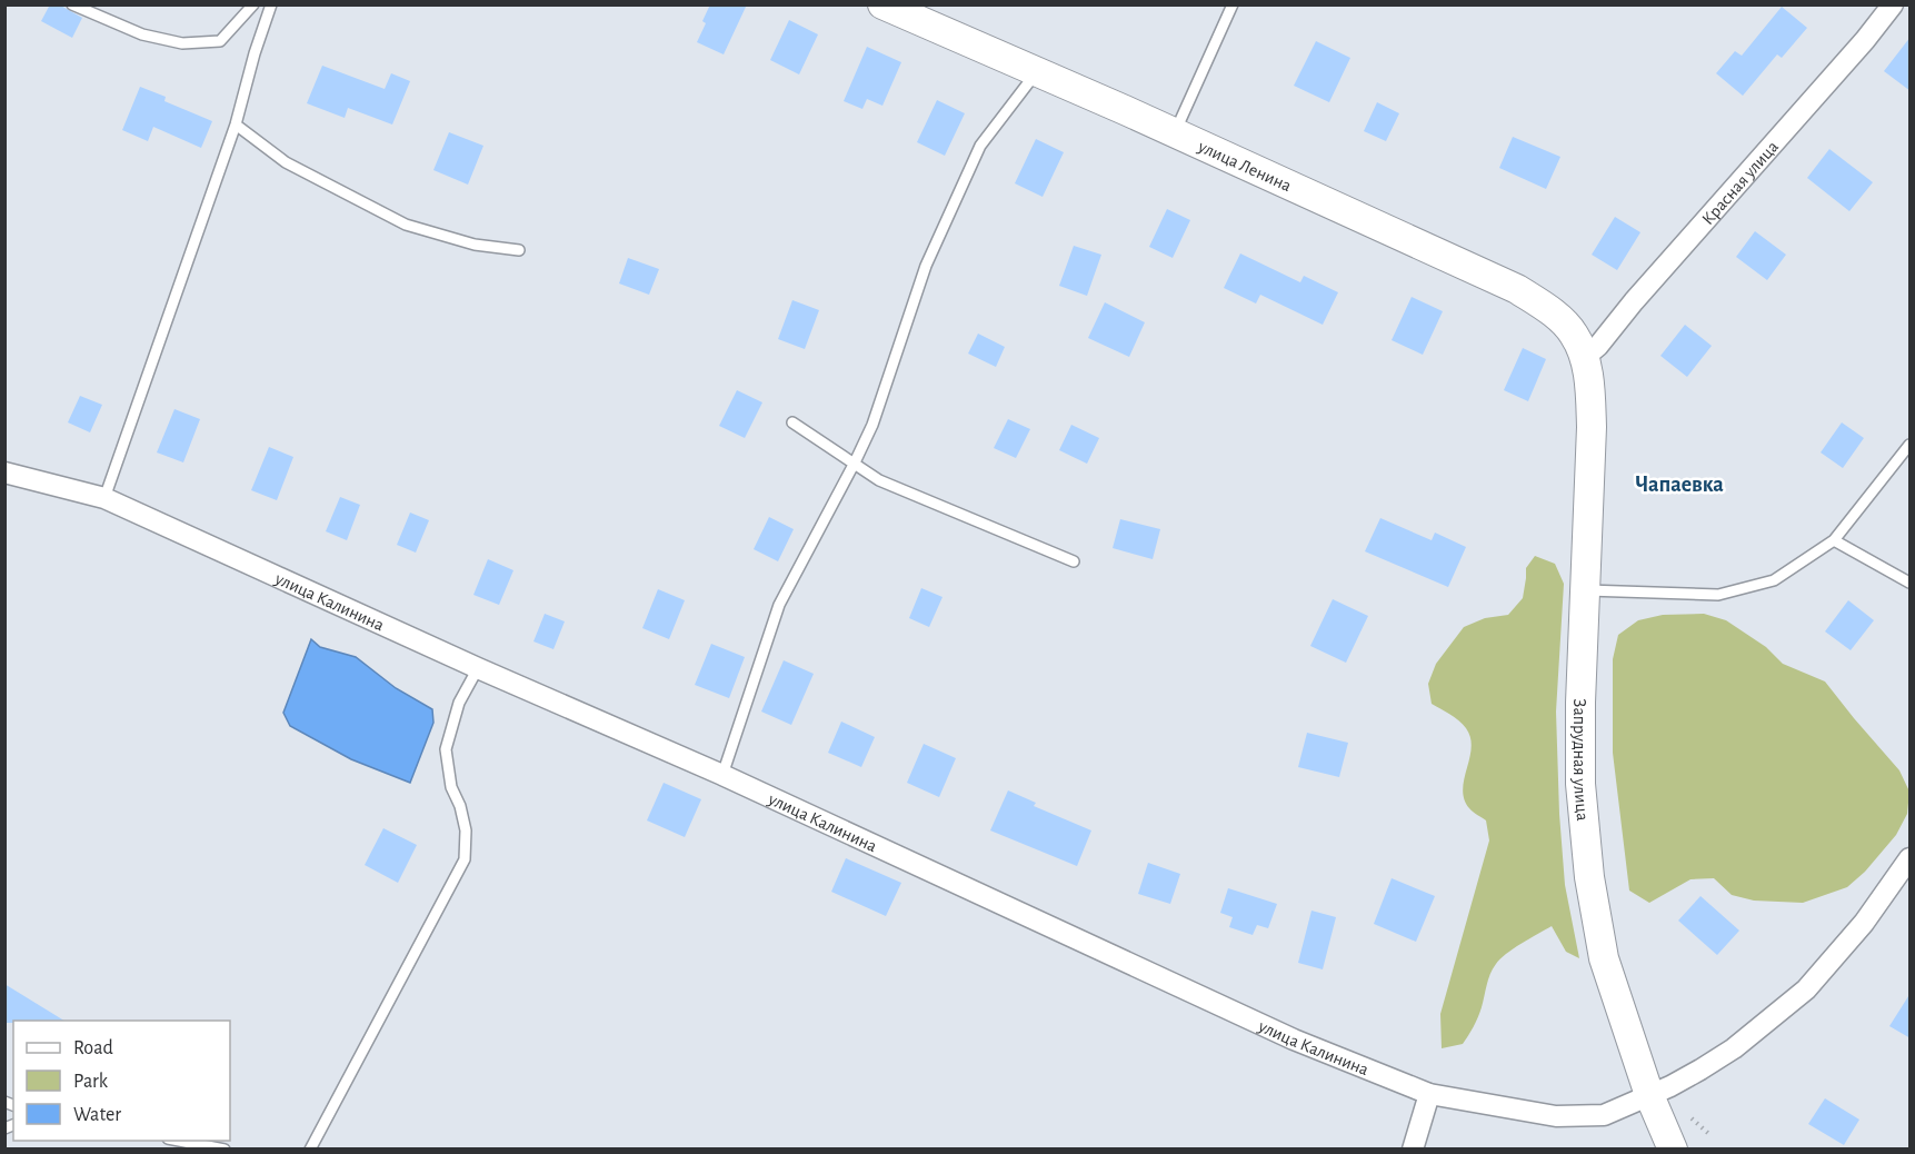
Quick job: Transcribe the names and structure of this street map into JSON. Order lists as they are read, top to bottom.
{
  "streets": {
    "street": [
      "улица Ленина",
      "Красная улица",
      "улица Калинина",
      "Запрудная улица"
    ]
  },
  "crossings": [
    ["улица Ленина", "Красная улица"],
    ["улица Ленина", "Запрудная улица"],
    ["Красная улица", "Запрудная улица"],
    ["улица Калинина", "Запрудная улица"]
  ],
  "districts": ["Чапаевка"],
  "legend": ["Road", "Park", "Water"]
}
